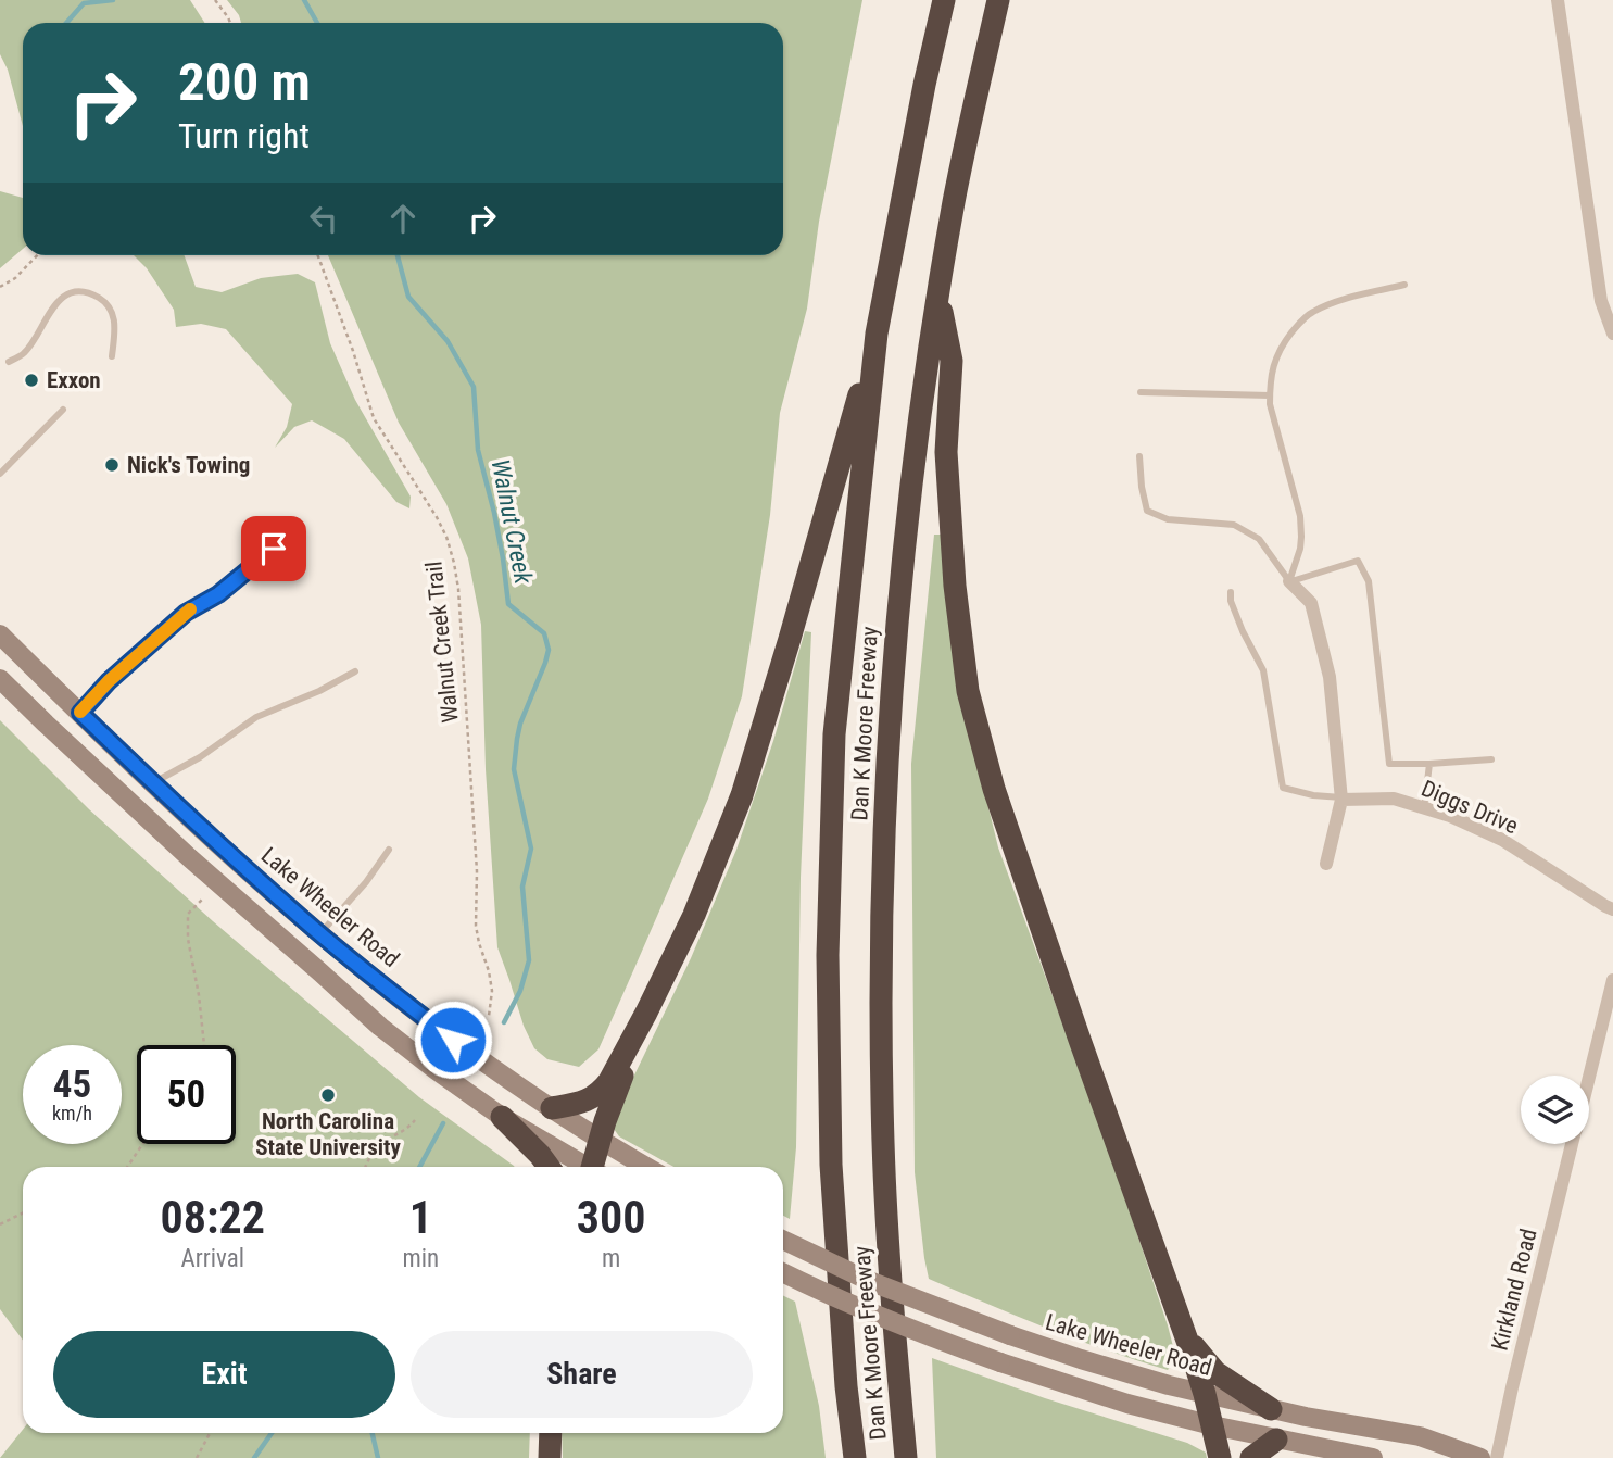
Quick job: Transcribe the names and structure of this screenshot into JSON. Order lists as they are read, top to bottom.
{
  "streets": {
    "highway": ["Dan K Moore Freeway"],
    "main road": ["Lake Wheeler Road"],
    "street": ["Diggs Drive", "Kirkland Road"],
    "path": ["Walnut Creek Trail"]
  },
  "water": ["Walnut Creek"],
  "places": ["Exxon", "Nick's Towing", "North Carolina State University"],
  "page": {
    "turn": ["200 m", "Turn right"],
    "speed": "45 km/h",
    "limit": "50",
    "eta": [
      "08:22",
      "Arrival",
      "1",
      "min",
      "300",
      "m"
    ],
    "buttons": ["Exit", "Share"]
  }
}
